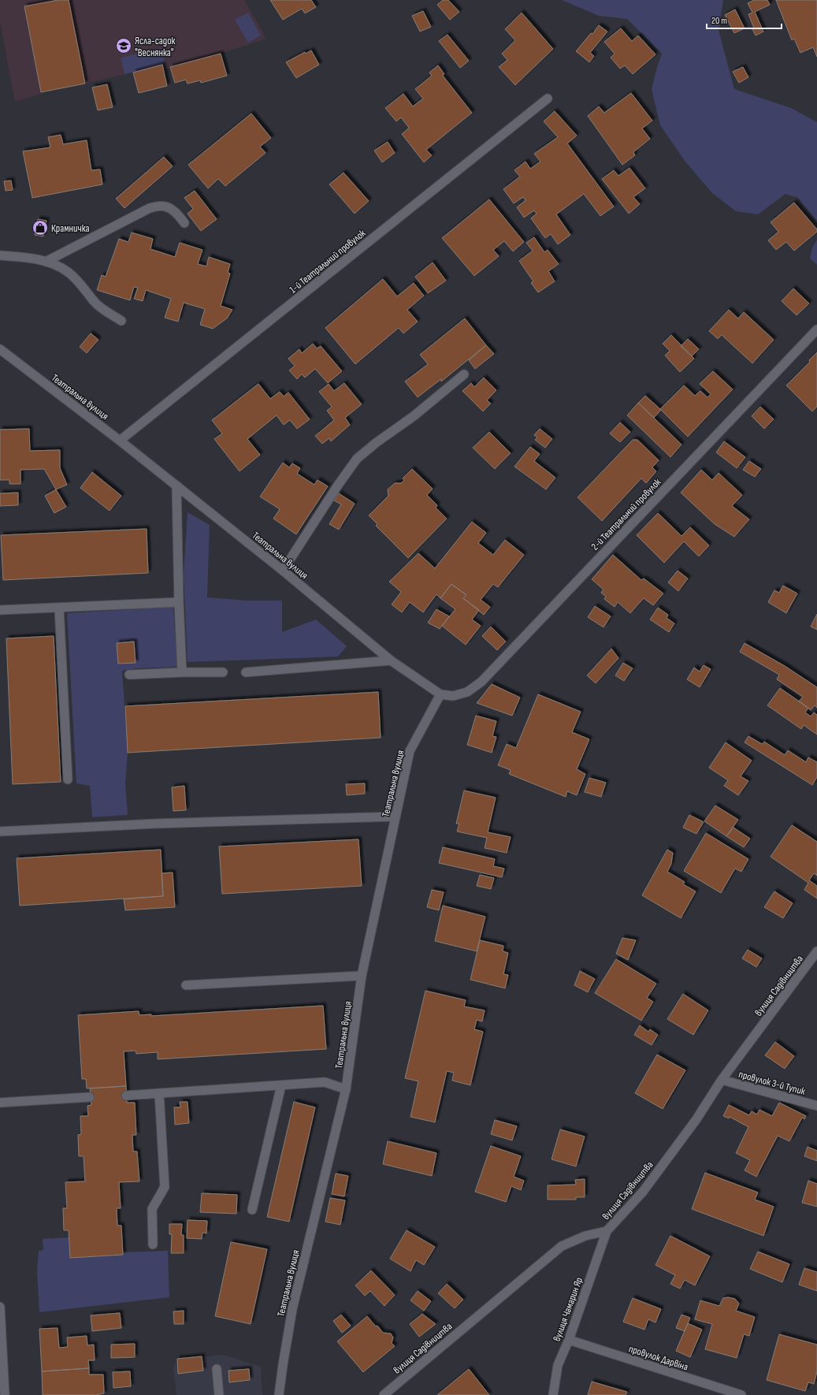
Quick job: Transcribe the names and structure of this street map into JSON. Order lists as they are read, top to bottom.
{
  "streets": {
    "street": [
      "1-й Театральний провулок",
      "Театральна вулиця",
      "2-й Театральний провулок",
      "вулиця Садівництва",
      "провулок 3-й Тупик",
      "вулиця Чамарин Яр",
      "провулок Дарвіна"
    ]
  },
  "crossings": [
    ["1-й Театральний провулок", "Театральна вулиця"],
    ["Театральна вулиця", "2-й Театральний провулок"],
    ["вулиця Садівництва", "провулок 3-й Тупик"],
    ["вулиця Садівництва", "вулиця Чамарин Яр"],
    ["вулиця Чамарин Яр", "провулок Дарвіна"]
  ],
  "places": {
    "school or university": ["Ясла-садок \"Веснянка\""],
    "shop": ["Крамничка"]
  },
  "scale_bar": "20 m"
}
